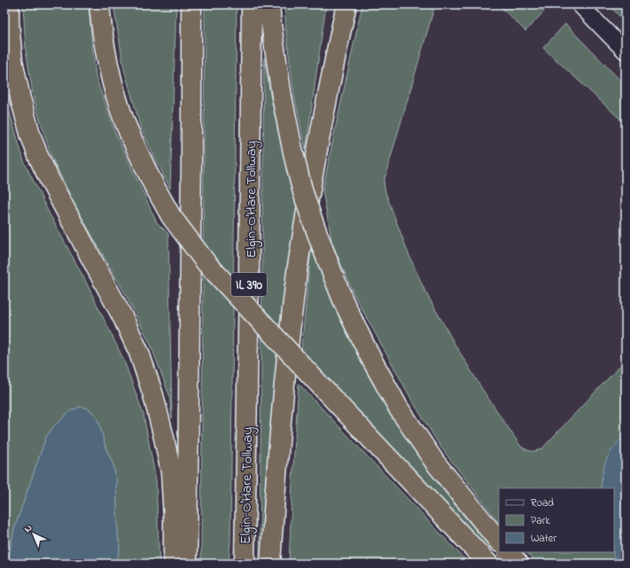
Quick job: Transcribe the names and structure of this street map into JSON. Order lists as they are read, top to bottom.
{
  "streets": {
    "highway": ["Elgin-O'Hare Tollway", "IL 390"]
  },
  "legend": ["Road", "Park", "Water"],
  "north": "top left"
}
